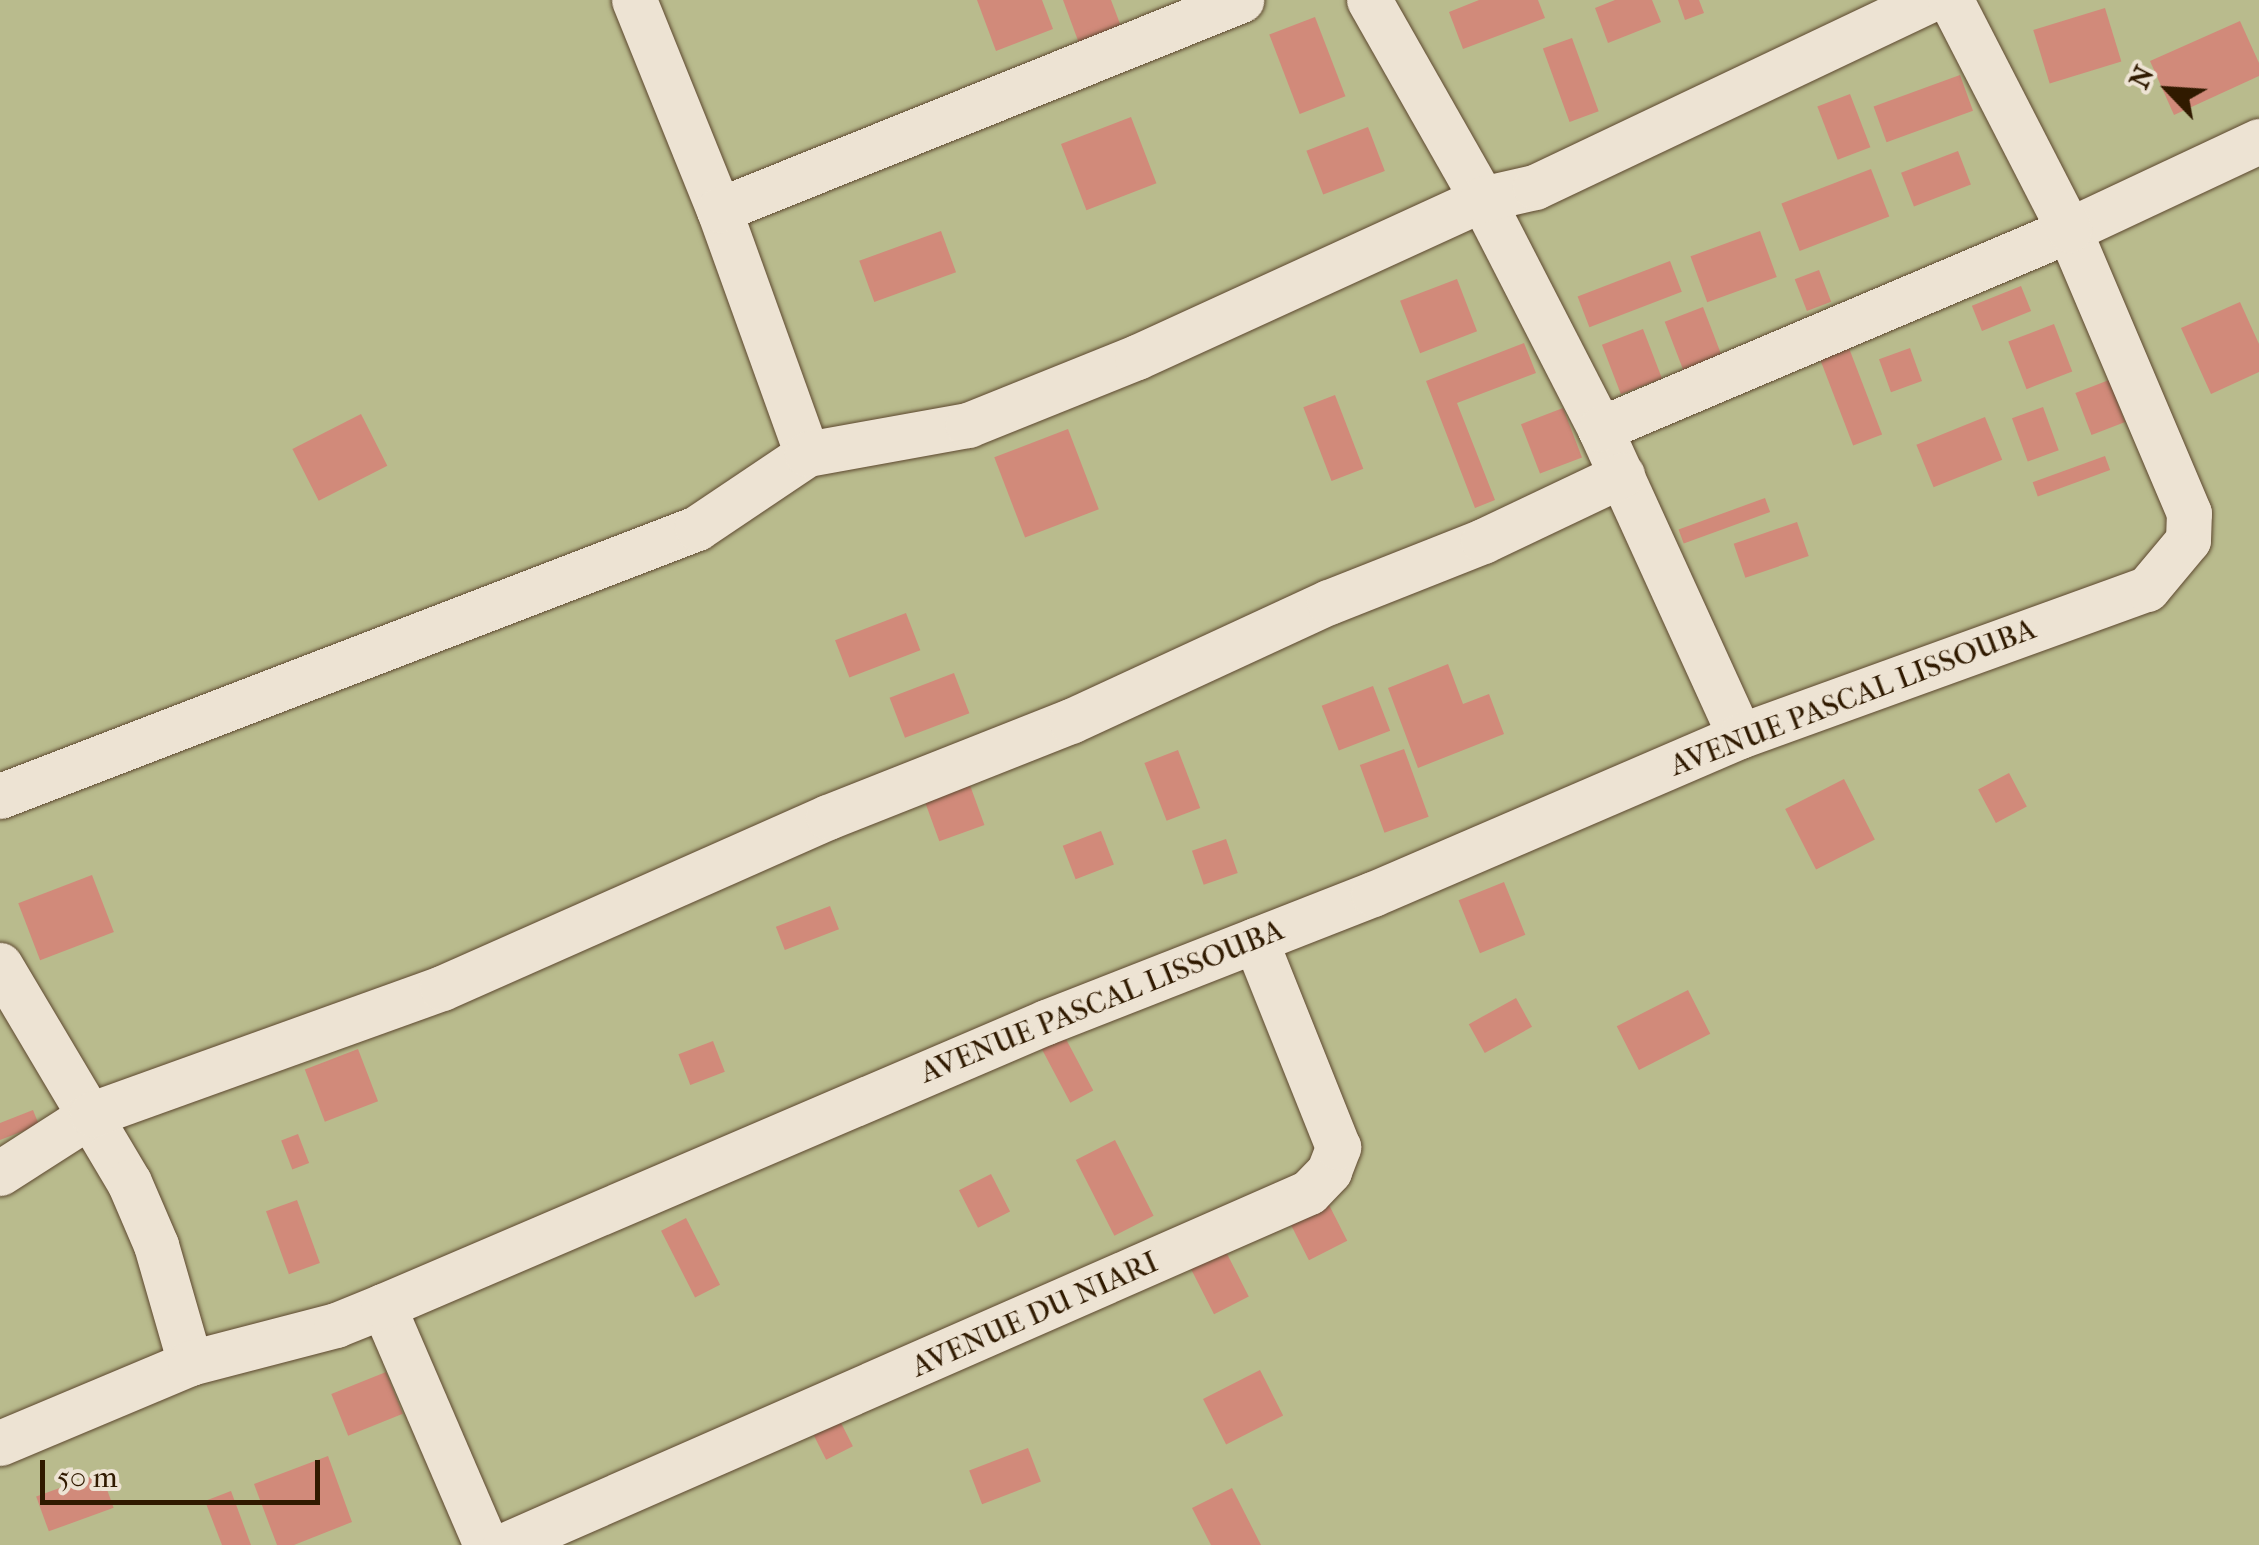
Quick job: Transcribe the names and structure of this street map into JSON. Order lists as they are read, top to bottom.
{
  "streets": {
    "street": ["AVENUE PASCAL LISSOUBA", "AVENUE DU NIARI"]
  },
  "crossings": [
    ["AVENUE PASCAL LISSOUBA", "AVENUE DU NIARI"]
  ],
  "scale_bar": "50 m",
  "north": "top left"
}
